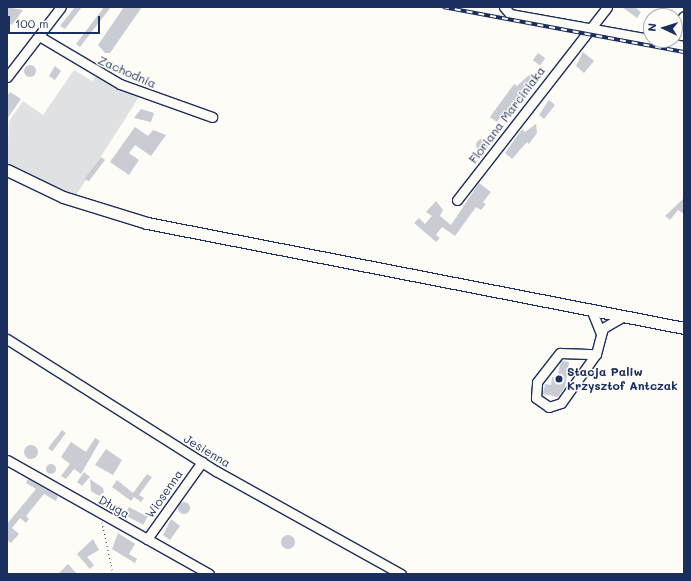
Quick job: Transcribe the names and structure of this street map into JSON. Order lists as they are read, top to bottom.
{
  "streets": {
    "street": [
      "Zachodnia",
      "Floriana Marciniaka",
      "Jesienna",
      "Wiosenna",
      "Długa"
    ]
  },
  "crossings": [
    ["Jesienna", "Wiosenna"],
    ["Wiosenna", "Długa"]
  ],
  "places": ["Stacja Paliw Krzysztof Antczak"],
  "scale_bar": "100 m",
  "north": "left"
}
